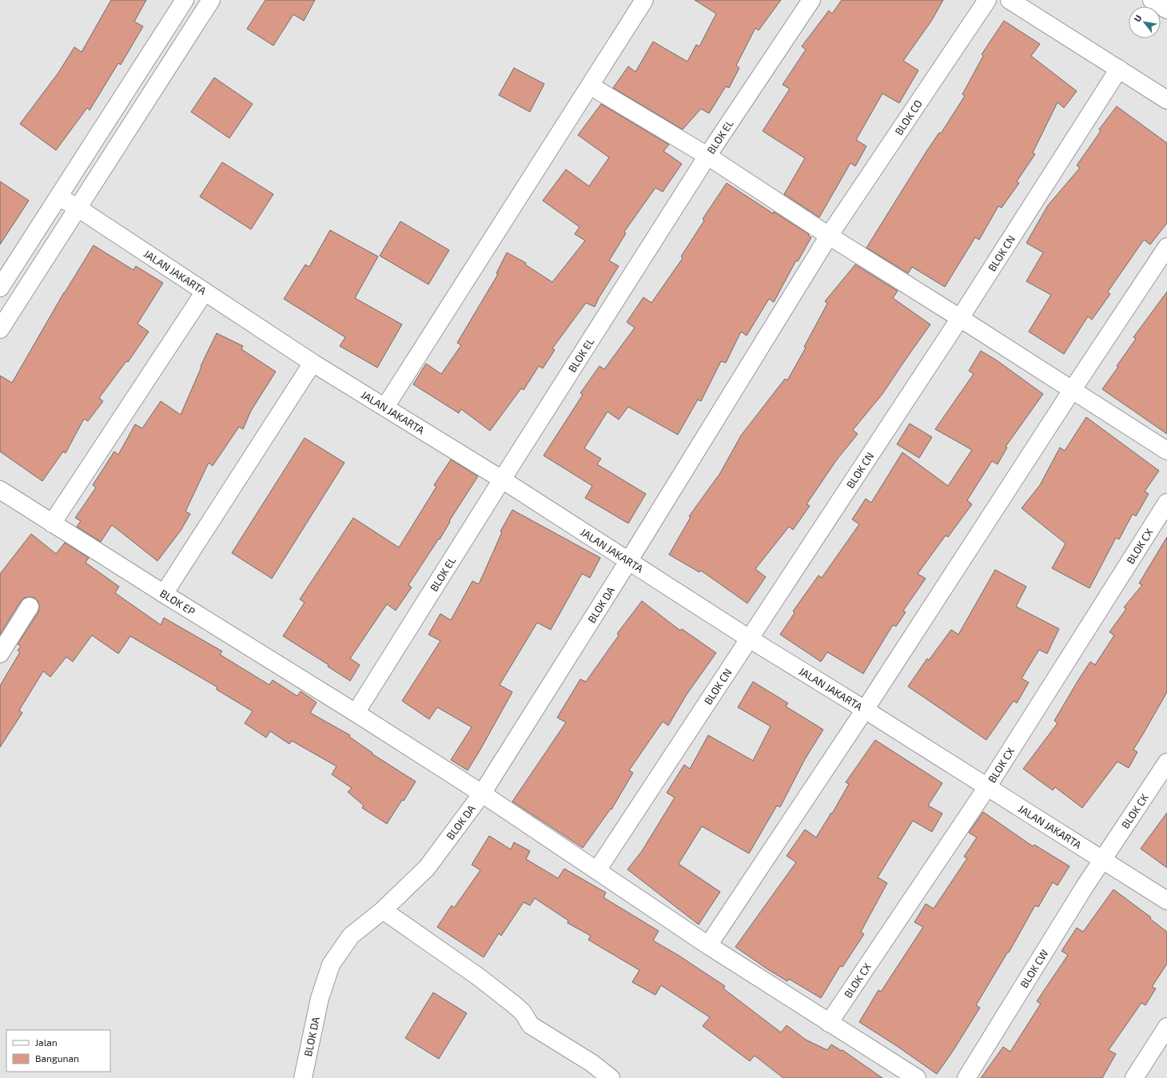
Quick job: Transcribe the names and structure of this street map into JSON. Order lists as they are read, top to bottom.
{
  "streets": {
    "street": [
      "BLOK CO",
      "BLOK EL",
      "BLOK CN",
      "JALAN JAKARTA",
      "BLOK CX",
      "BLOK EP",
      "BLOK DA",
      "BLOK CK",
      "BLOK CW"
    ]
  },
  "crossings": [
    ["BLOK CO", "JALAN JAKARTA"],
    ["BLOK CO", "BLOK DA"],
    ["BLOK EL", "JALAN JAKARTA"],
    ["BLOK EL", "BLOK EP"],
    ["BLOK CN", "JALAN JAKARTA"],
    ["BLOK CN", "BLOK EP"],
    ["JALAN JAKARTA", "BLOK CX"],
    ["JALAN JAKARTA", "BLOK DA"],
    ["JALAN JAKARTA", "BLOK CK"],
    ["JALAN JAKARTA", "BLOK CW"],
    ["BLOK CX", "BLOK EP"],
    ["BLOK EP", "BLOK DA"],
    ["BLOK CK", "BLOK CW"]
  ],
  "legend": ["Jalan", "Bangunan"],
  "north": "top left"
}
